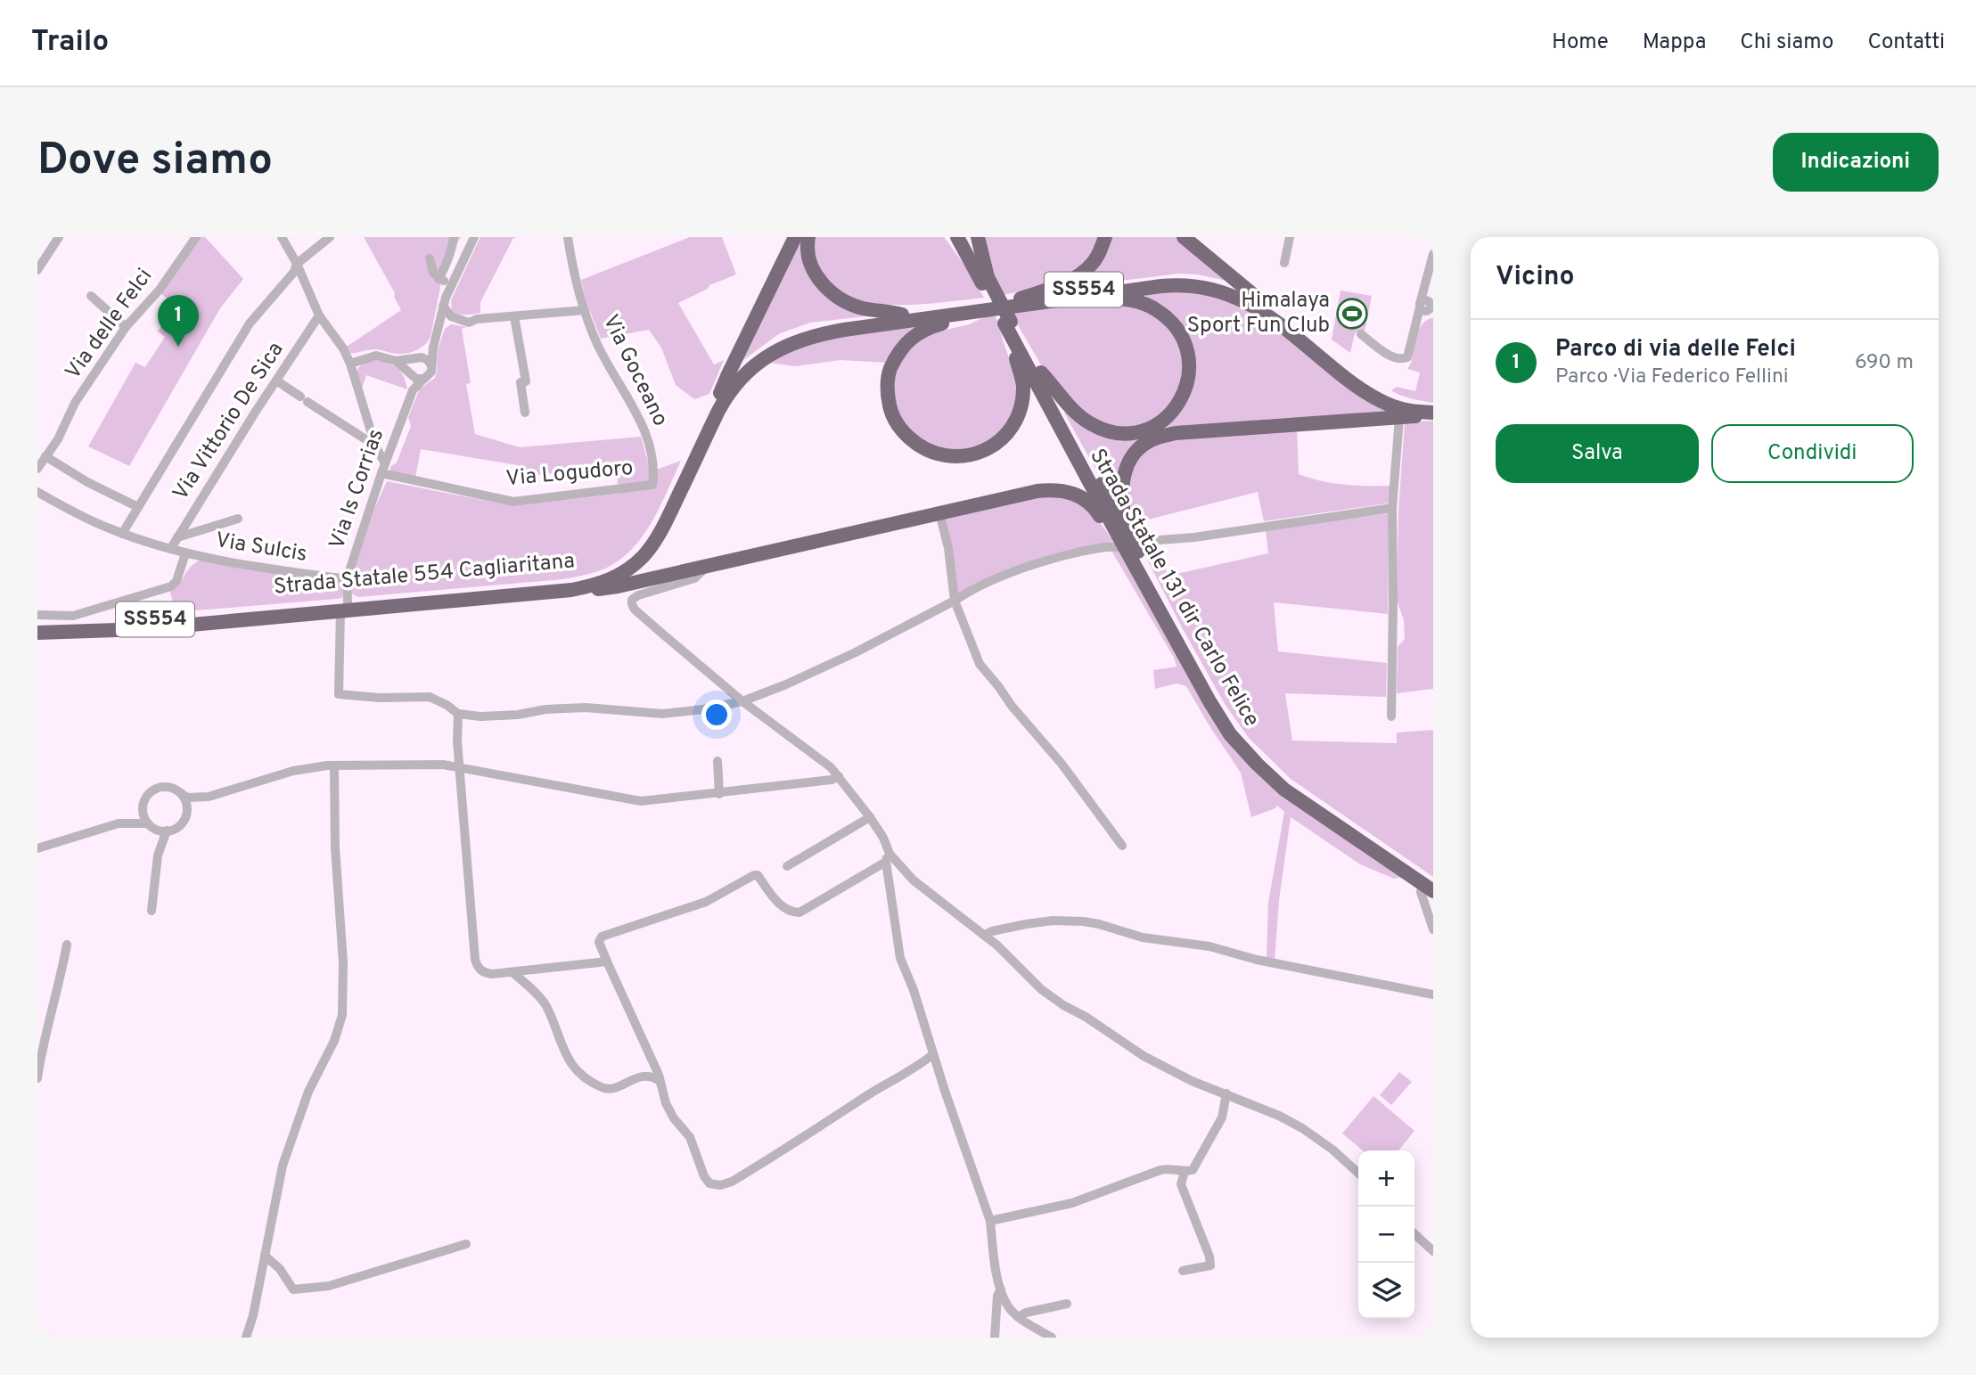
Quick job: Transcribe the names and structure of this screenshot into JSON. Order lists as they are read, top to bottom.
{
  "streets": {
    "highway": ["SS554", "Strada Statale 554 Cagliaritana", "Strada Statale 131 dir Carlo Felice"],
    "street": [
      "Via delle Felci",
      "Via Goceano",
      "Via Vittorio De Sica",
      "Via Logudoro",
      "Via Is Corrias",
      "Via Sulcis"
    ]
  },
  "crossings": [
    ["SS554", "Strada Statale 554 Cagliaritana"],
    ["Via Goceano", "Via Logudoro"],
    ["Via Vittorio De Sica", "Via Sulcis"],
    ["Via Logudoro", "Via Is Corrias"],
    ["Via Is Corrias", "Via Sulcis"],
    ["Via Is Corrias", "Strada Statale 554 Cagliaritana"]
  ],
  "places": {
    "sports": ["Himalaya Sport Fun Club"]
  },
  "page": {
    "header": "Trailo",
    "nav": [
      "Home",
      "Mappa",
      "Chi siamo",
      "Contatti"
    ],
    "buttons": [
      "Indicazioni",
      ["Salva", "Condividi"]
    ],
    "title": "Dove siamo",
    "heading": "Vicino",
    "pins": "1",
    "list": [
      {
        "mark": "1",
        "name": "Parco di via delle Felci",
        "note": "Parco · Via Federico Fellini",
        "value": "690 m"
      }
    ],
    "map_buttons": ["+", "−"]
  }
}
